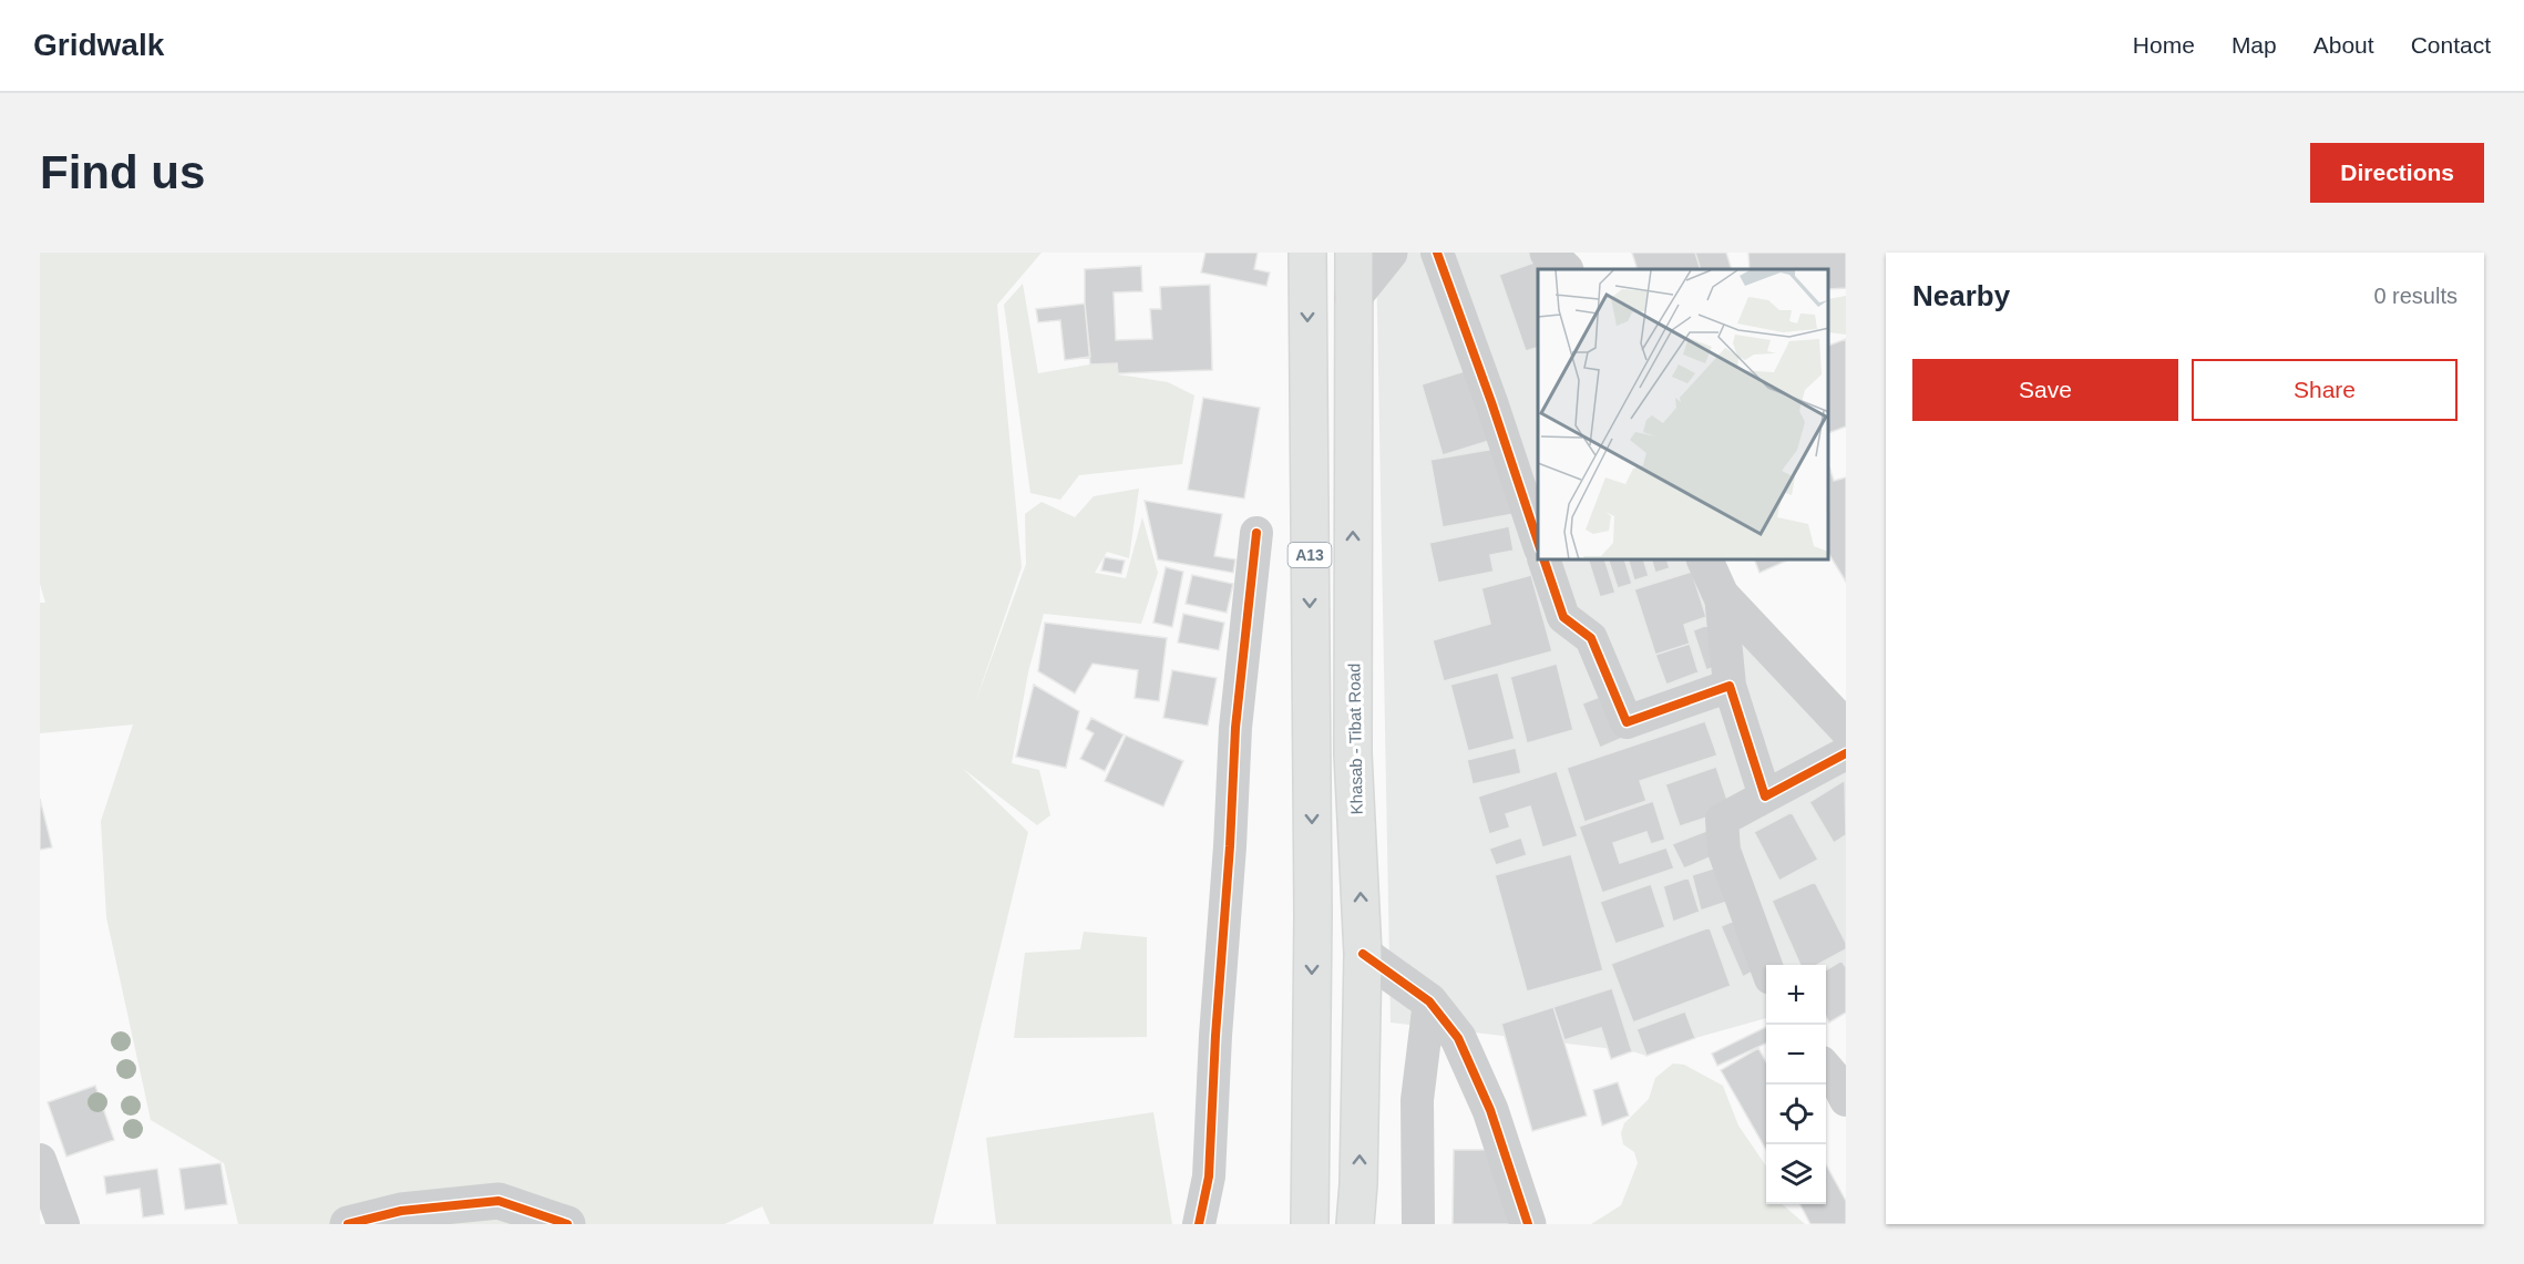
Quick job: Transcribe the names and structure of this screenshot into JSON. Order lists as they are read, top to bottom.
{
  "streets": {
    "highway": ["A13", "Khasab - Tibat Road"]
  },
  "page": {
    "header": "Gridwalk",
    "nav": [
      "Home",
      "Map",
      "About",
      "Contact"
    ],
    "buttons": [
      "Directions",
      ["Save", "Share"]
    ],
    "title": "Find us",
    "heading": ["Nearby", "0 results"],
    "map_buttons": ["+", "−"]
  }
}
